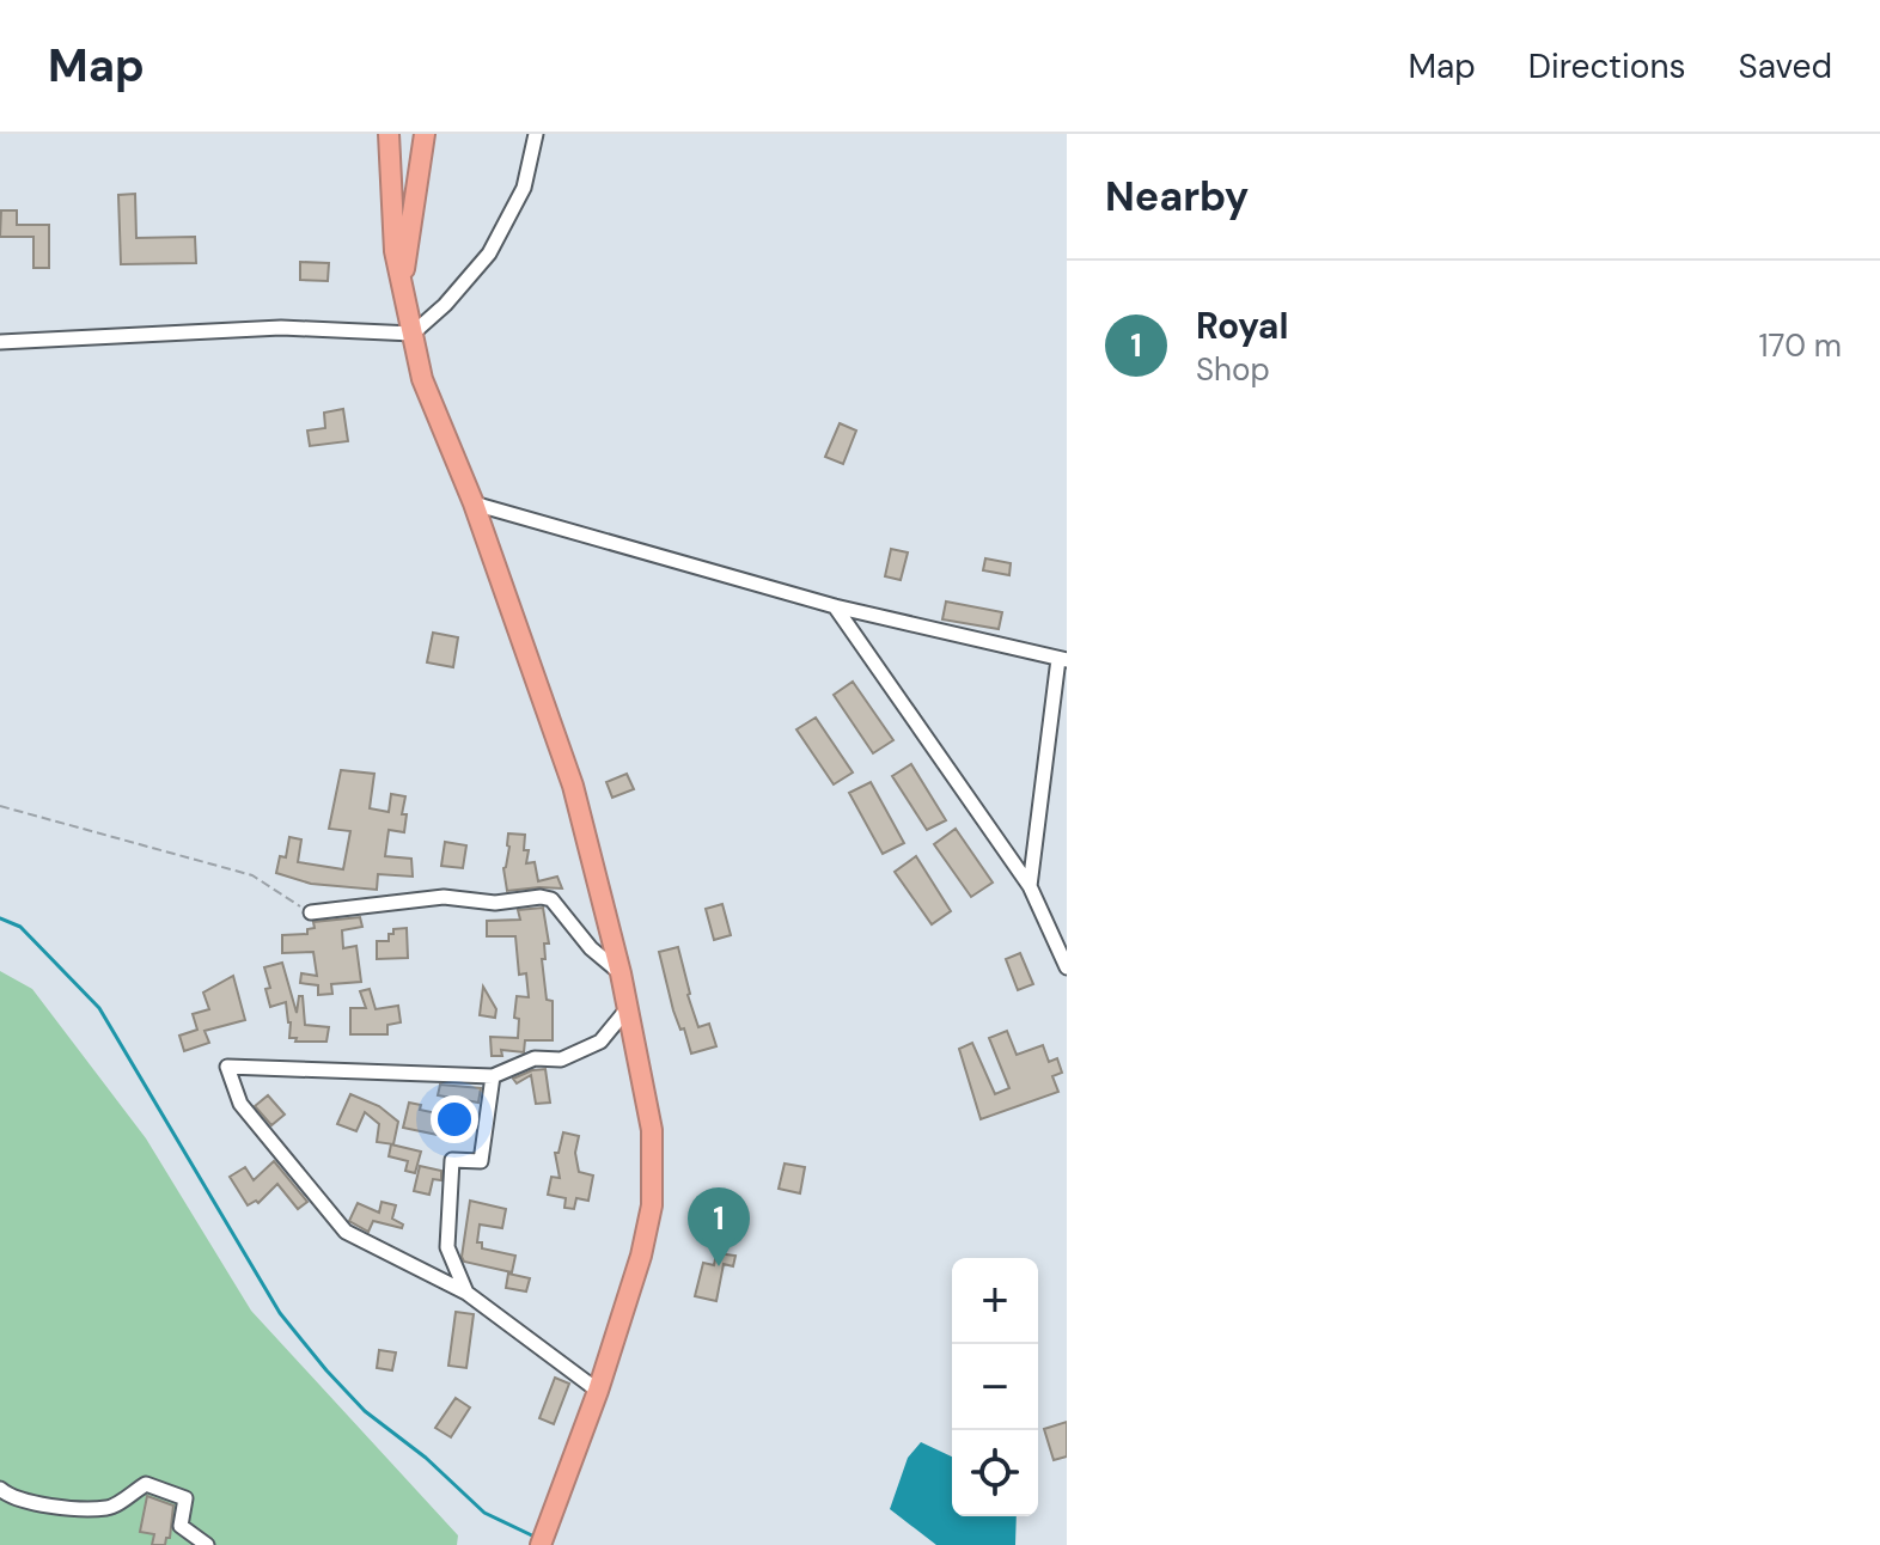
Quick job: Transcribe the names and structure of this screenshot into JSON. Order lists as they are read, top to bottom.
{
  "page": {
    "header": "Map",
    "nav": ["Map", "Directions", "Saved"],
    "heading": "Nearby",
    "list": [
      {
        "mark": "1",
        "name": "Royal",
        "note": "Shop",
        "value": "170 m"
      }
    ],
    "pins": "1",
    "map_buttons": ["+", "−"]
  }
}
